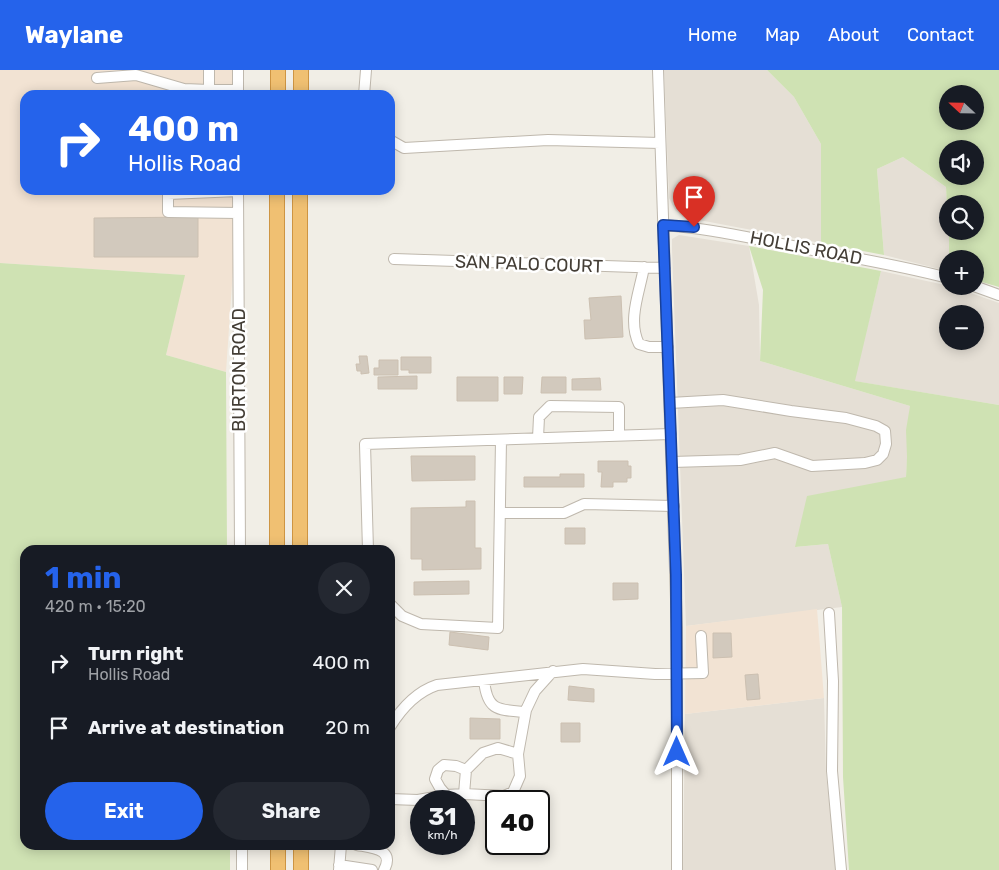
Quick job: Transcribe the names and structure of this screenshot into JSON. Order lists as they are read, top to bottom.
{
  "streets": {
    "street": ["HOLLIS ROAD", "SAN PALO COURT", "BURTON ROAD"]
  },
  "north": "left",
  "page": {
    "header": "Waylane",
    "nav": [
      "Home",
      "Map",
      "About",
      "Contact"
    ],
    "map_buttons": ["+", "−"],
    "turn": ["400 m", "Hollis Road"],
    "heading": ["1 min", "420 m · 15:20"],
    "list": [
      {
        "name": "Turn right",
        "note": "Hollis Road",
        "value": "400 m"
      },
      {
        "name": "Arrive at destination",
        "value": "20 m"
      }
    ],
    "buttons": ["Exit", "Share"],
    "speed": "31 km/h",
    "limit": "40"
  }
}
